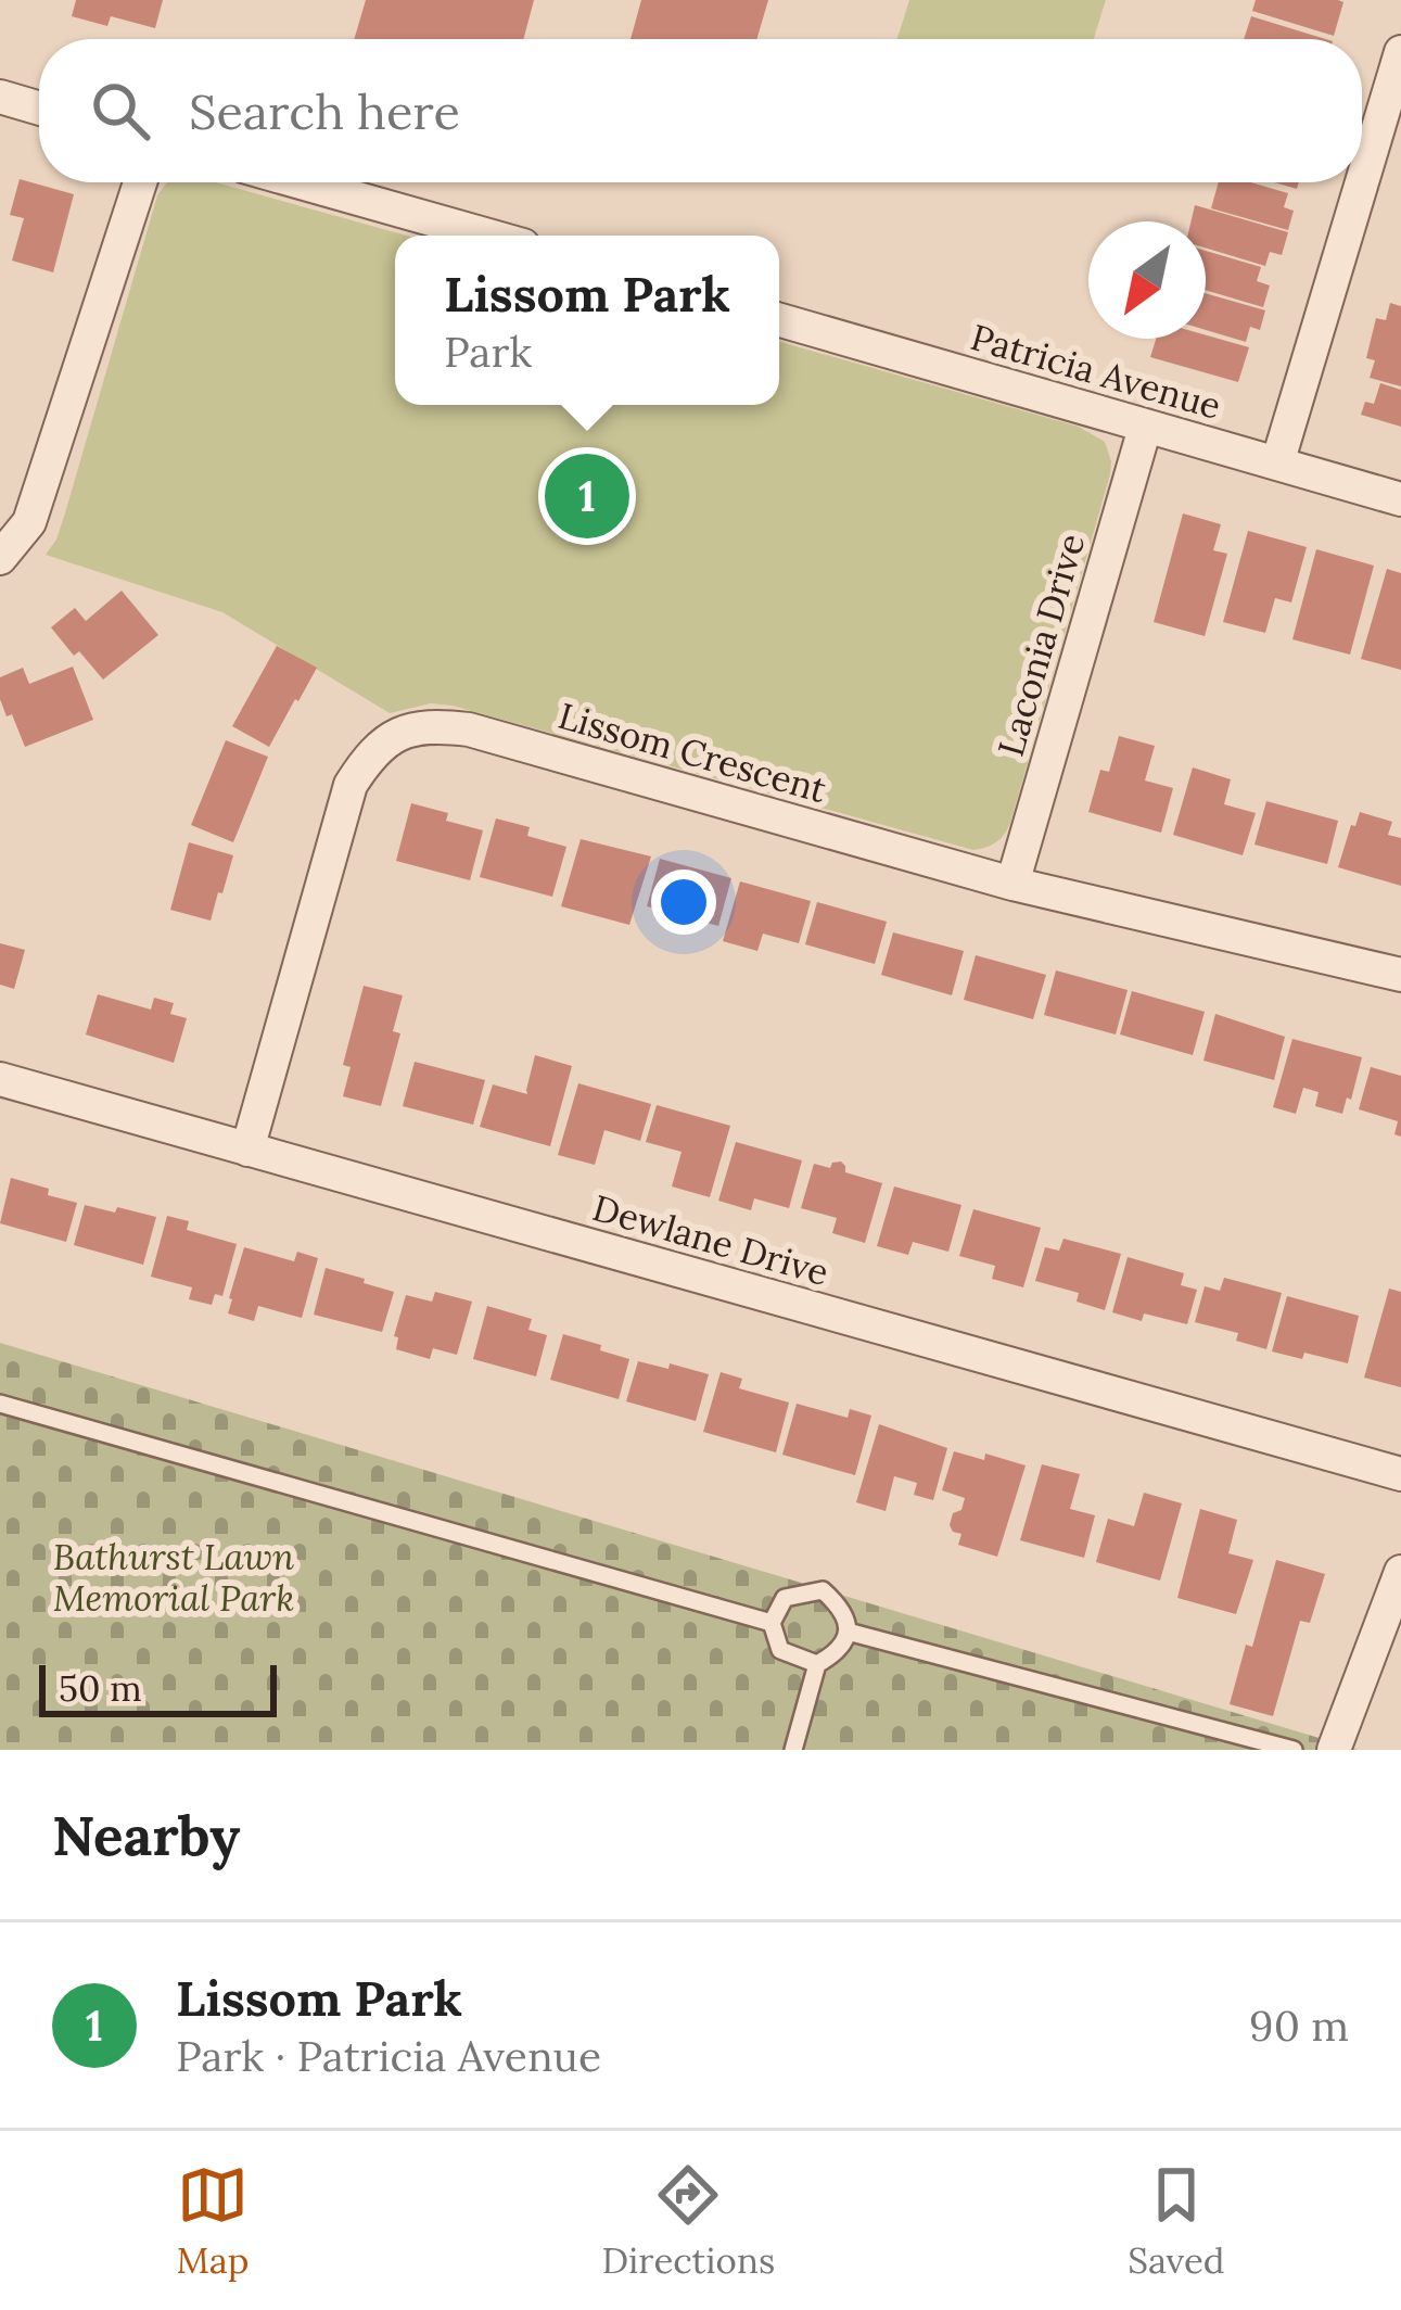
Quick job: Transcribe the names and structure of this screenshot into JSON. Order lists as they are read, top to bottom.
{
  "streets": {
    "street": [
      "Patricia Avenue",
      "Laconia Drive",
      "Lissom Crescent",
      "Dewlane Drive"
    ]
  },
  "crossings": [
    ["Patricia Avenue", "Laconia Drive"],
    ["Laconia Drive", "Lissom Crescent"],
    ["Lissom Crescent", "Dewlane Drive"]
  ],
  "parks": ["Bathurst Lawn Memorial Park"],
  "scale_bar": "50 m",
  "north": "bottom left",
  "page": {
    "search": "Search here",
    "popup": ["Lissom Park", "Park"],
    "pins": "1",
    "scale": "50 m",
    "heading": "Nearby",
    "list": [
      {
        "mark": "1",
        "name": "Lissom Park",
        "note": "Park · Patricia Avenue",
        "value": "90 m"
      }
    ],
    "nav": ["Map", "Directions", "Saved"]
  }
}
